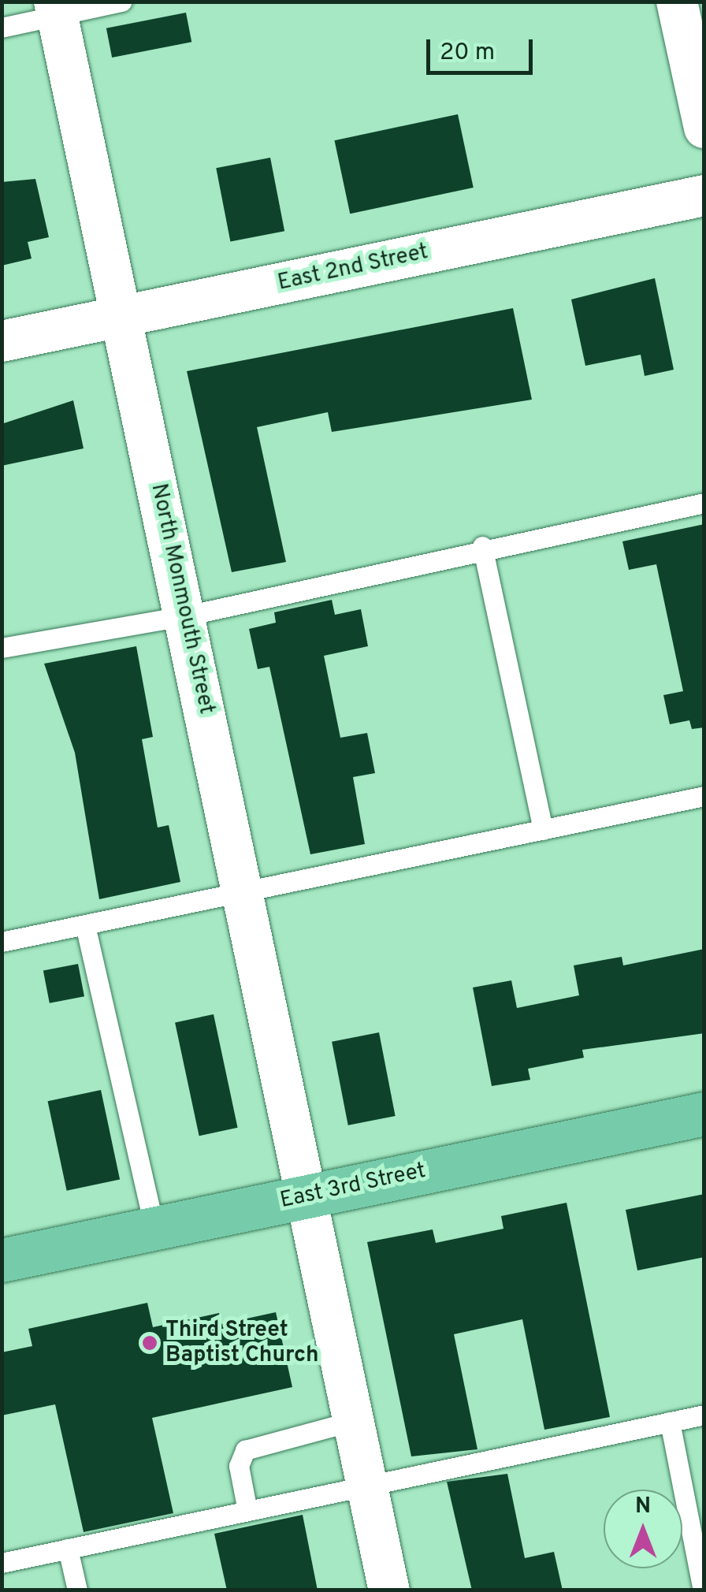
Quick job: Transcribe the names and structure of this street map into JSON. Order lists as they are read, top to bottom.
{
  "streets": {
    "main road": ["East 3rd Street"],
    "street": ["East 2nd Street", "North Monmouth Street"]
  },
  "crossings": [
    ["East 2nd Street", "North Monmouth Street"],
    ["North Monmouth Street", "East 3rd Street"]
  ],
  "places": ["Third Street Baptist Church"],
  "scale_bar": "20 m",
  "north": "top"
}
